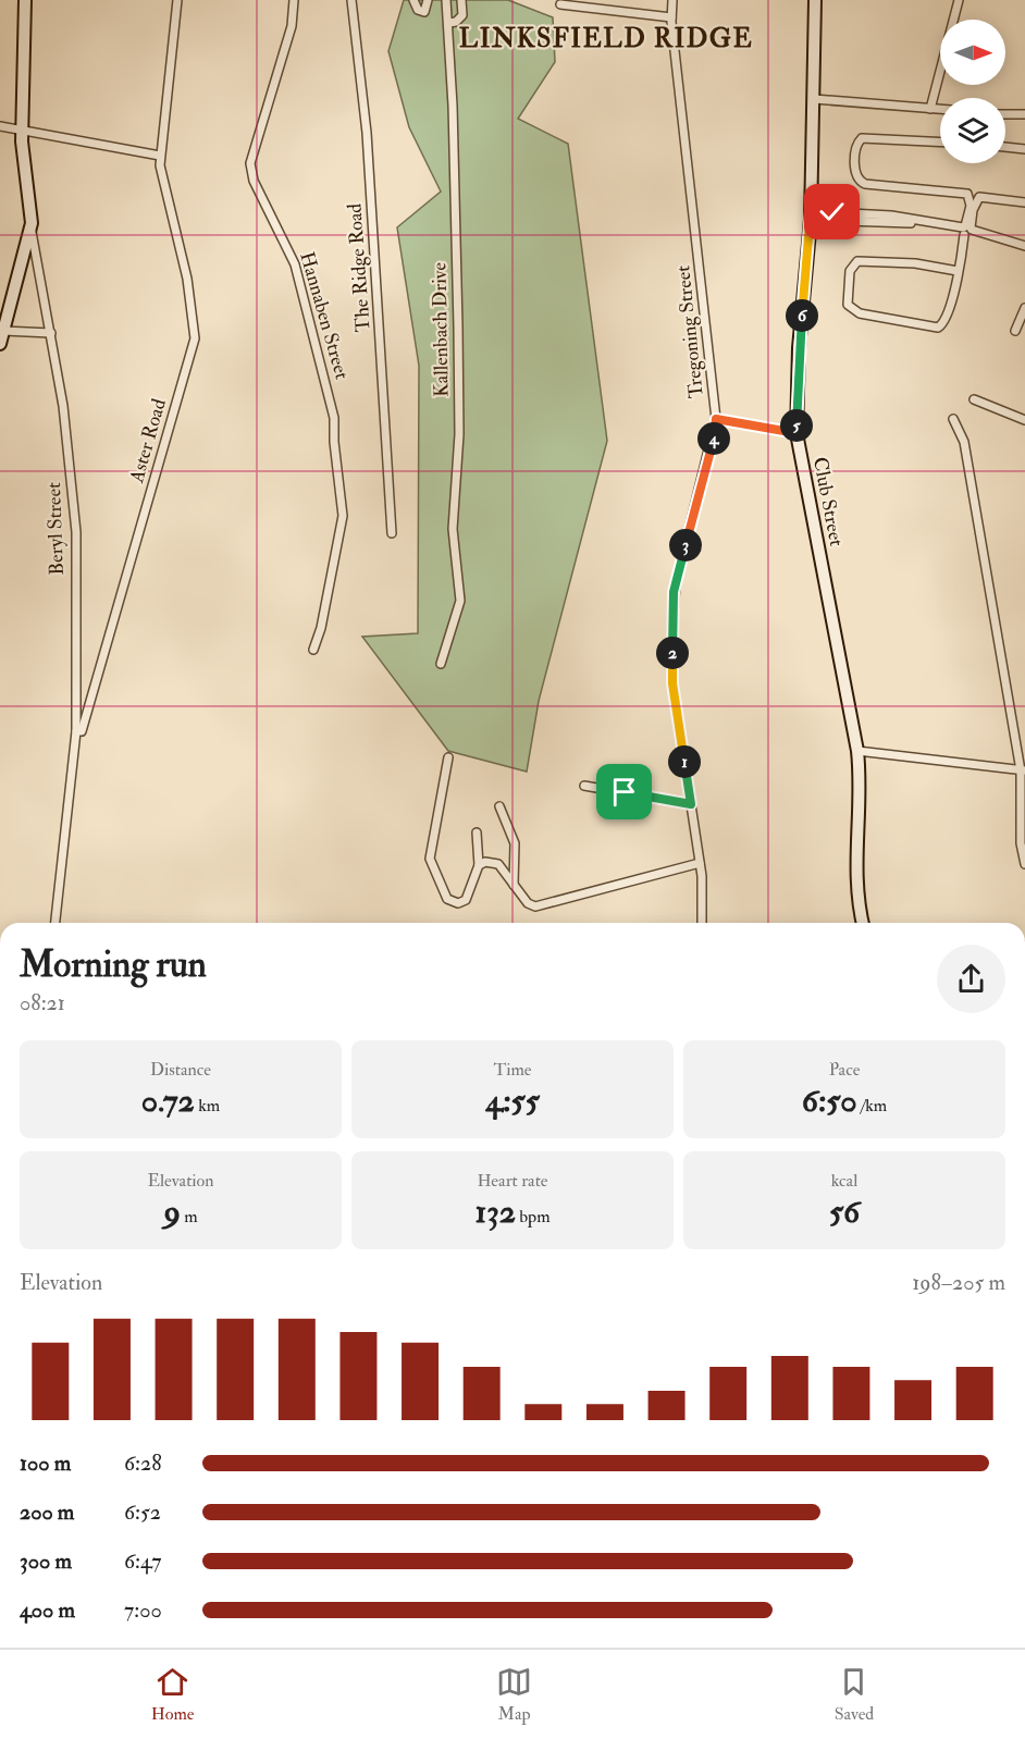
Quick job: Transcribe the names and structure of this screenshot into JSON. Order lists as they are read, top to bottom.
{
  "streets": {
    "main road": ["Club Street", "Beryl Street"],
    "street": [
      "The Ridge Road",
      "Hannaben Street",
      "Kallenbach Drive",
      "Tregoning Street",
      "Aster Road"
    ]
  },
  "crossings": [
    ["Aster Road", "Beryl Street"]
  ],
  "districts": ["LINKSFIELD RIDGE"],
  "north": "right",
  "page": {
    "pins": [
      "6",
      "5",
      "4",
      "3",
      "2",
      "1"
    ],
    "heading": ["Morning run", "08:21"],
    "stats": [
      ["Distance", "0.72 km"],
      ["Time", "4:55"],
      ["Pace", "6:50 /km"],
      ["Elevation", "9 m"],
      ["Heart rate", "132 bpm"],
      ["kcal", "56"]
    ],
    "chart": ["Elevation", "198–205 m"],
    "list": [
      {
        "name": "100 m",
        "note": "6:28"
      },
      {
        "name": "200 m",
        "note": "6:52"
      },
      {
        "name": "300 m",
        "note": "6:47"
      },
      {
        "name": "400 m",
        "note": "7:00"
      }
    ],
    "tabs": ["Home", "Map", "Saved"]
  }
}
